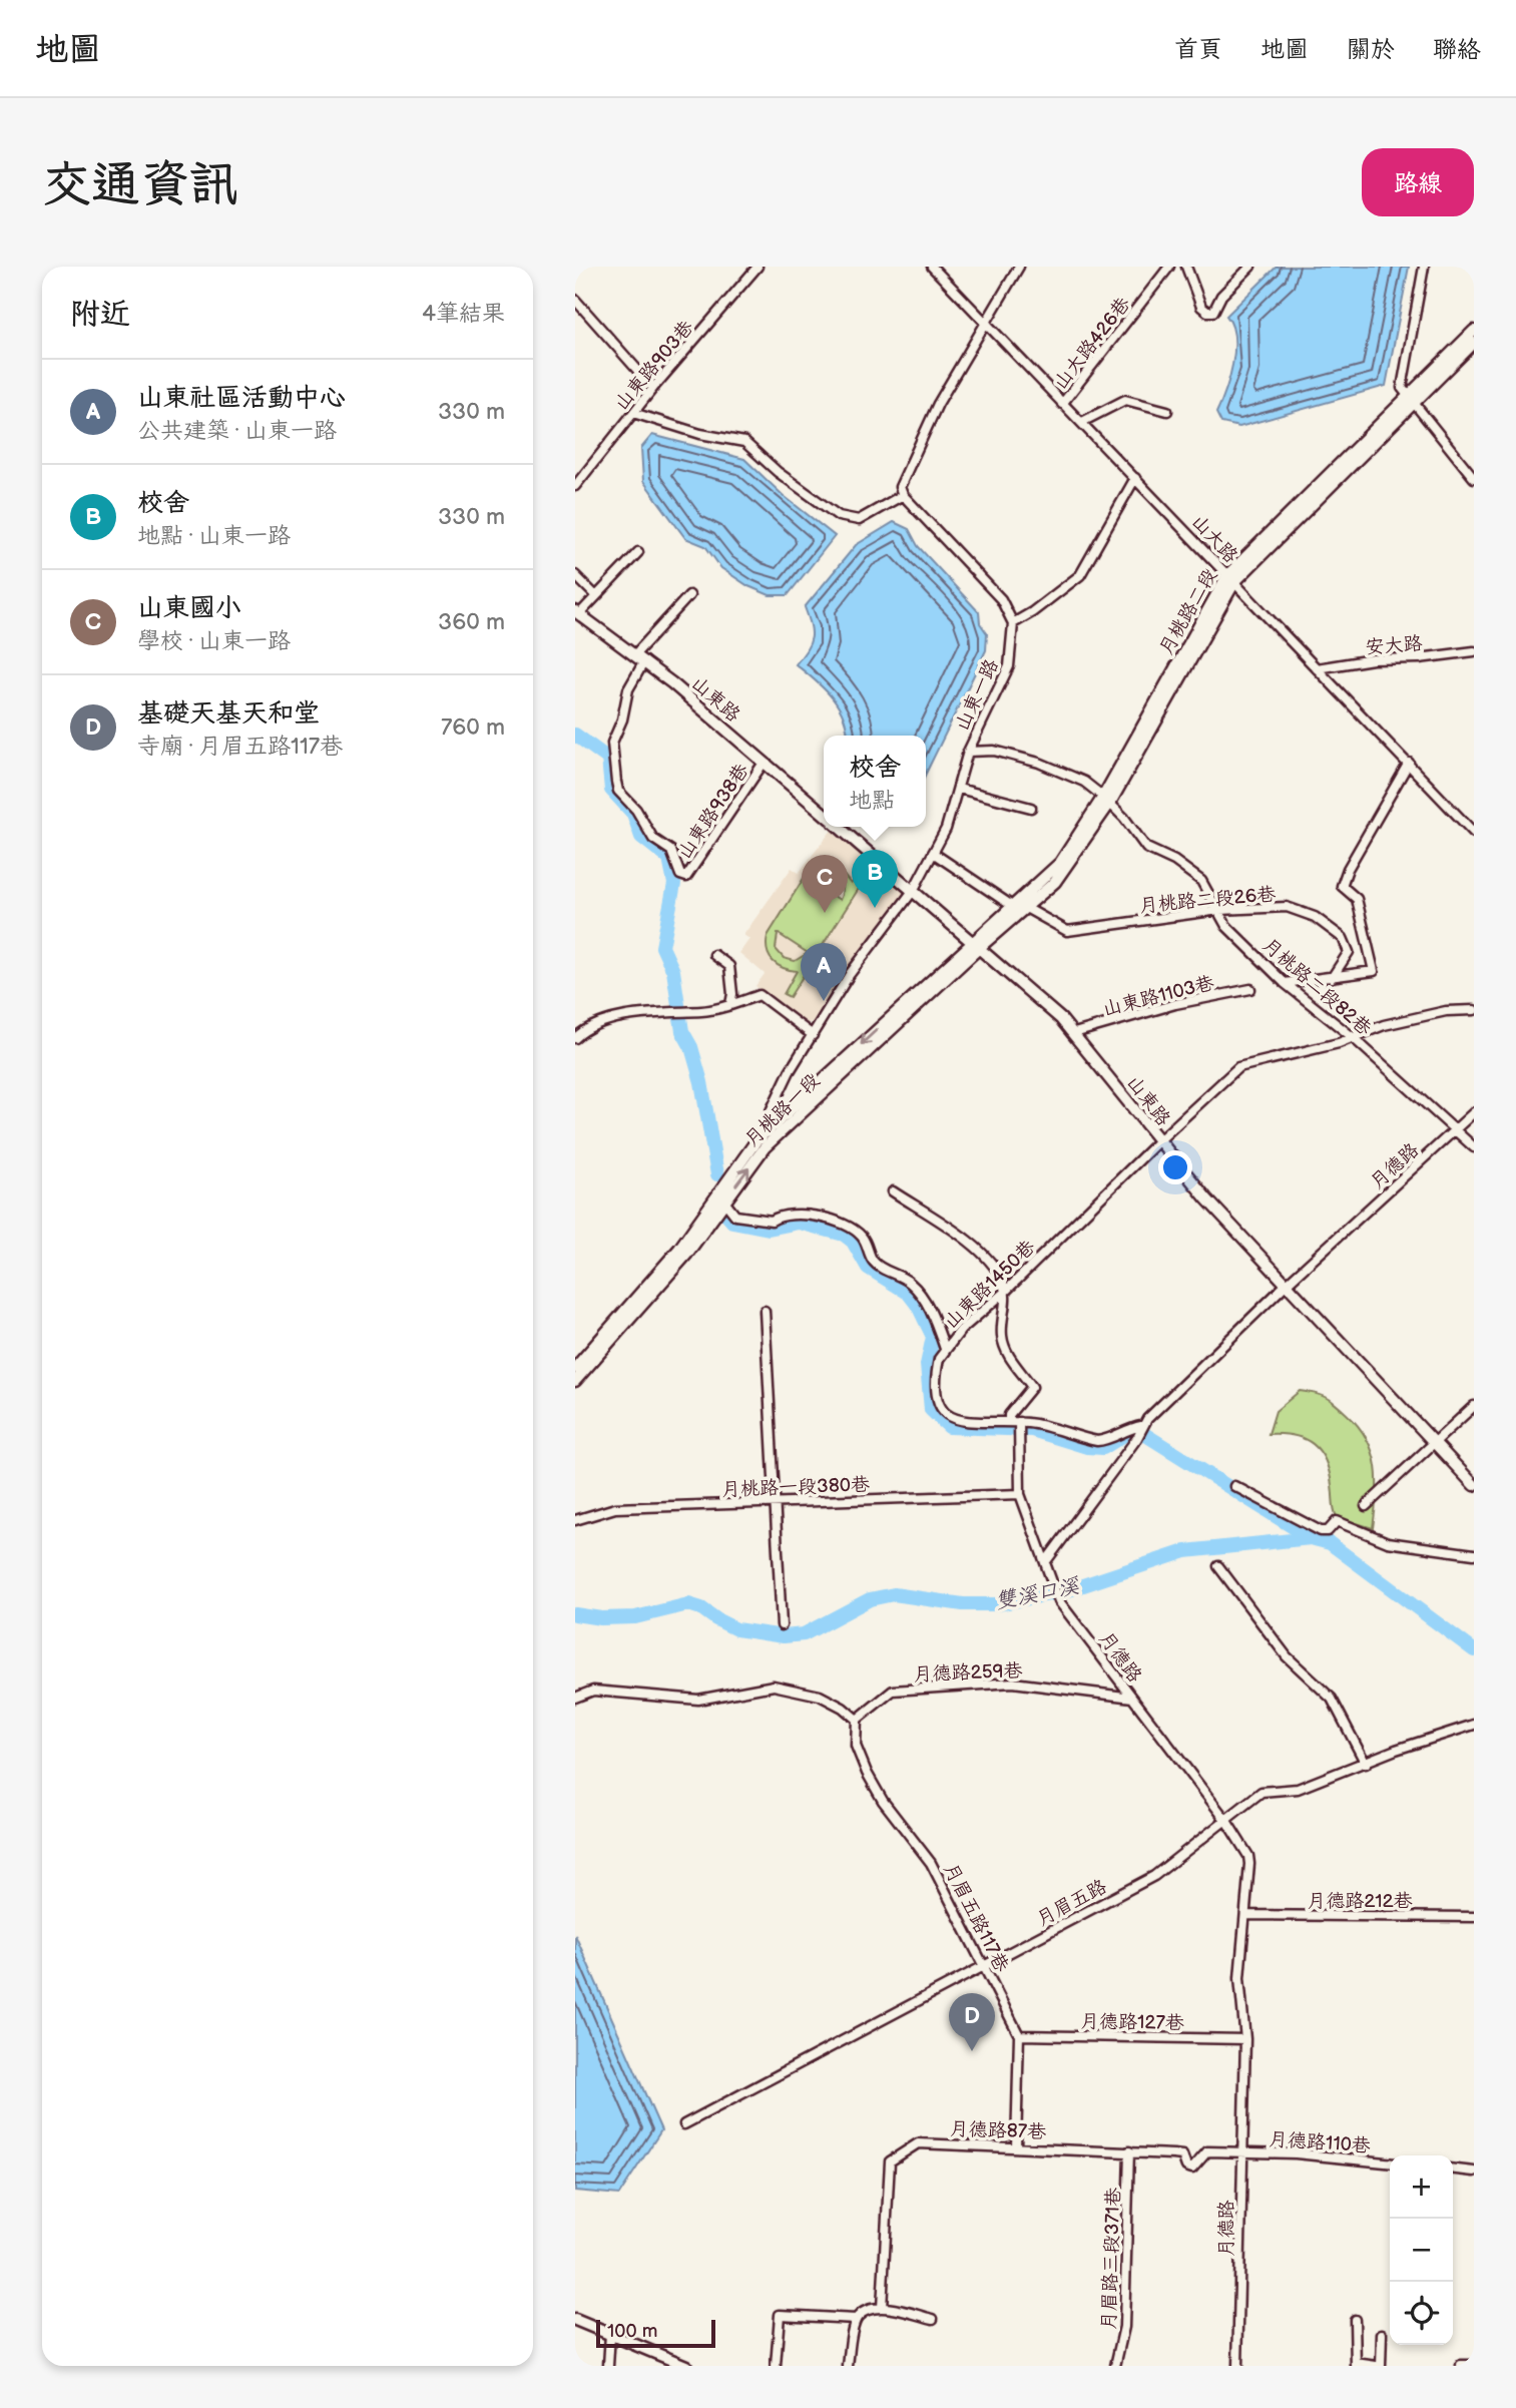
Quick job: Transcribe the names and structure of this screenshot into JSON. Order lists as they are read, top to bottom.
{
  "streets": {
    "street": [
      "山大路426巷",
      "山東路903巷",
      "山大路",
      "月桃路二段",
      "安大路",
      "山東一路",
      "山東路",
      "山東路938巷",
      "月桃路二段26巷",
      "月桃路二段82巷",
      "山東路1103巷",
      "月桃路一段",
      "月德路",
      "山東路1450巷",
      "月桃路一段380巷",
      "月德路259巷",
      "月德路212巷",
      "月眉五路",
      "月眉五路117巷",
      "月德路127巷",
      "月德路87巷",
      "月德路110巷",
      "月眉路三段371巷"
    ]
  },
  "crossings": [
    ["山大路426巷", "山大路"],
    ["山大路", "月桃路二段"],
    ["山大路", "安大路"],
    ["月桃路二段", "山東路"],
    ["月桃路二段", "月桃路二段26巷"],
    ["月桃路二段", "月桃路二段82巷"],
    ["月桃路二段", "月桃路一段"],
    ["山東一路", "山東路"],
    ["山東一路", "月桃路二段26巷"],
    ["山東一路", "月桃路二段82巷"],
    ["山東一路", "月桃路一段"],
    ["山東路", "山東路938巷"],
    ["山東路", "山東路1103巷"],
    ["山東路", "月桃路一段"],
    ["山東路", "月德路"],
    ["山東路", "山東路1450巷"],
    ["月桃路二段26巷", "月桃路二段82巷"],
    ["月桃路二段82巷", "月德路"],
    ["月桃路二段82巷", "山東路1450巷"],
    ["月德路", "山東路1450巷"],
    ["月德路", "月德路259巷"],
    ["月德路", "月德路212巷"],
    ["月德路", "月眉五路"],
    ["月德路", "月德路127巷"],
    ["月德路", "月德路87巷"],
    ["月德路", "月德路110巷"],
    ["月德路259巷", "月眉五路117巷"],
    ["月眉五路", "月眉五路117巷"],
    ["月眉五路117巷", "月德路127巷"],
    ["月眉五路117巷", "月德路87巷"],
    ["月德路87巷", "月德路110巷"],
    ["月德路87巷", "月眉路三段371巷"]
  ],
  "water": ["雙溪口溪"],
  "scale_bar": "100 m",
  "page": {
    "header": "地圖",
    "nav": [
      "首頁",
      "地圖",
      "關於",
      "聯絡"
    ],
    "buttons": "路線",
    "title": "交通資訊",
    "heading": ["附近", "4筆結果"],
    "list": [
      {
        "mark": "A",
        "name": "山東社區活動中心",
        "note": "公共建築 · 山東一路",
        "value": "330 m"
      },
      {
        "mark": "B",
        "name": "校舍",
        "note": "地點 · 山東一路",
        "value": "330 m"
      },
      {
        "mark": "C",
        "name": "山東國小",
        "note": "學校 · 山東一路",
        "value": "360 m"
      },
      {
        "mark": "D",
        "name": "基礎天基天和堂",
        "note": "寺廟 · 月眉五路117巷",
        "value": "760 m"
      }
    ],
    "popup": ["校舍", "地點"],
    "pins": [
      "B",
      "C",
      "A",
      "D"
    ],
    "map_buttons": ["+", "−"],
    "scale": "100 m"
  }
}
